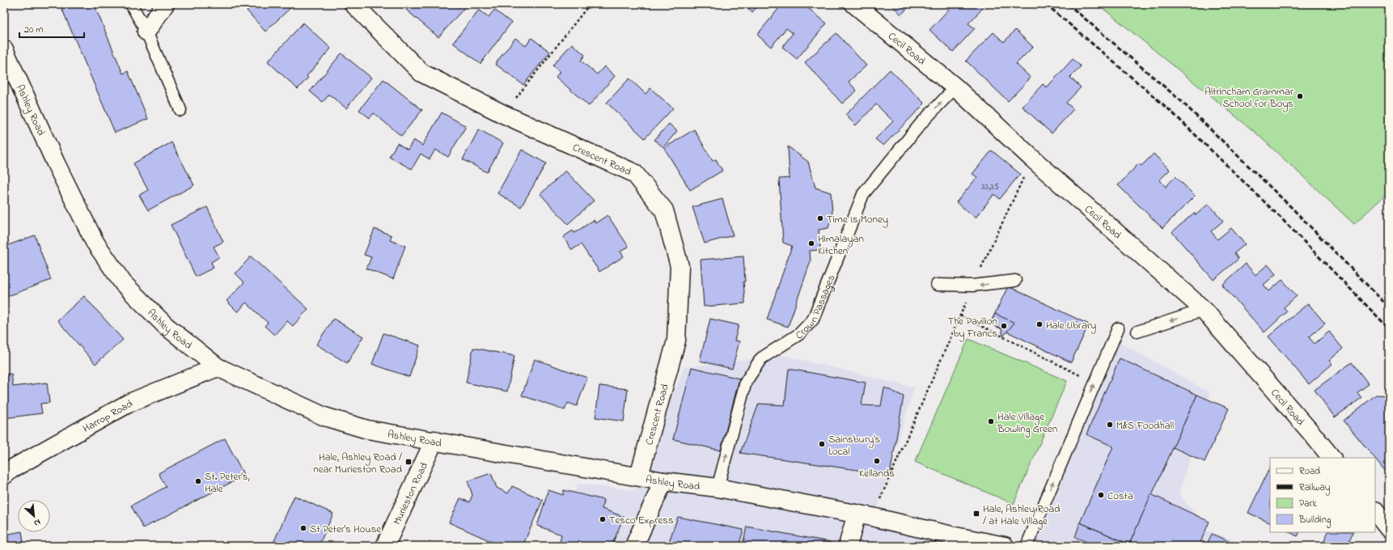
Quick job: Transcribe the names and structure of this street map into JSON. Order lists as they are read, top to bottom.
{
  "streets": {
    "street": [
      "Cecil Road",
      "Ashley Road",
      "Crescent Road",
      "Harrop Road",
      "Murieston Road"
    ],
    "lane": ["Crown Passages"]
  },
  "crossings": [
    ["Cecil Road", "Crown Passages"],
    ["Ashley Road", "Crescent Road"],
    ["Ashley Road", "Crown Passages"],
    ["Ashley Road", "Harrop Road"],
    ["Ashley Road", "Murieston Road"]
  ],
  "one_way": ["Crown Passages"],
  "places": {
    "other": [
      "Altrincham Grammar School for Boys",
      "Time Is Money",
      "Himalayan Kitchen",
      "Hale Library",
      "The Pavilion by Francs",
      "Hale Village Bowling Green",
      "M&S Foodhall",
      "Sainsbury's Local",
      "Kellands",
      "St. Peter's, Hale",
      "Costa",
      "Tesco Express",
      "St Peter's House"
    ],
    "transit": ["Hale, Ashley Road / near Murieston Road", "Hale, Ashley Road / at Hale Village"]
  },
  "house_numbers": ["33,35"],
  "legend": [
    "Road",
    "Railway",
    "Park",
    "Building"
  ],
  "scale_bar": "20 m",
  "north": "bottom right"
}
